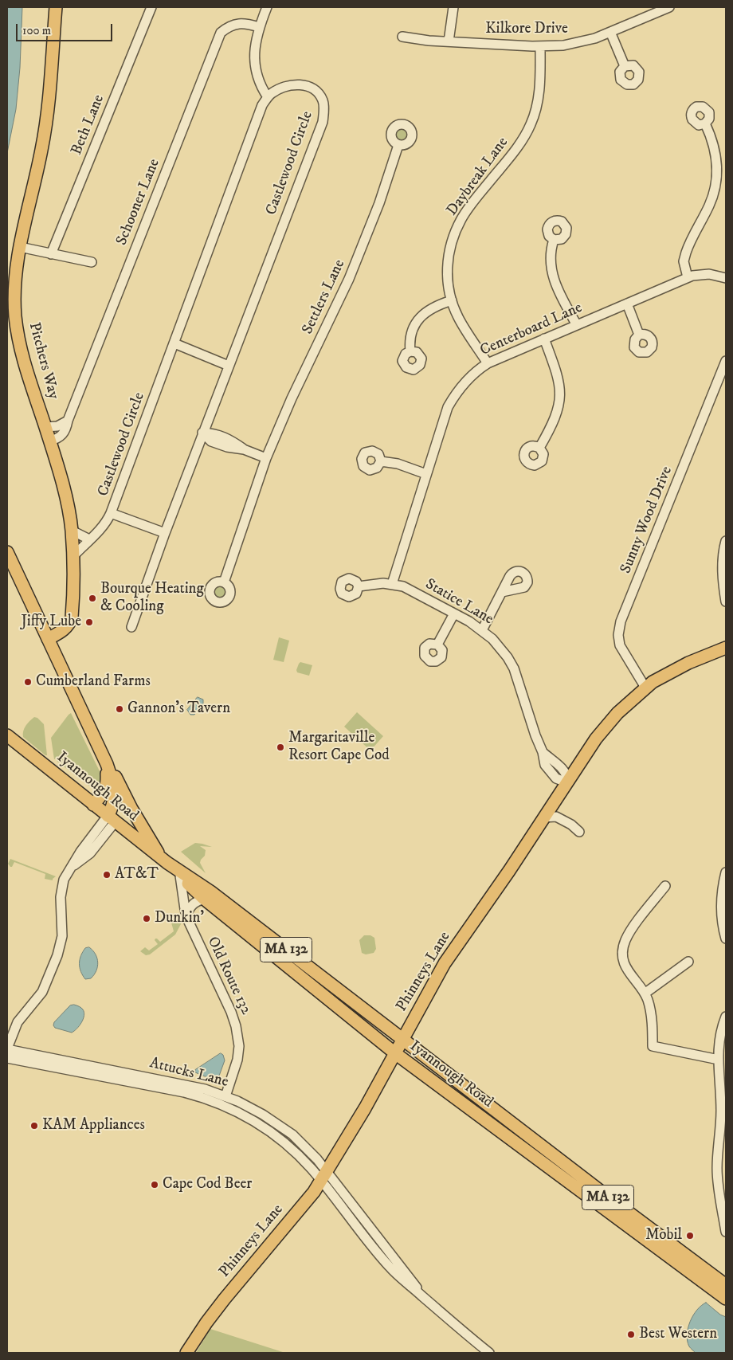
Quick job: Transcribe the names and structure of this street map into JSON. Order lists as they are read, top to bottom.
{
  "streets": {
    "main road": [
      "Pitchers Way",
      "Iyannough Road",
      "MA 132",
      "Phinneys Lane"
    ],
    "street": [
      "Kilkore Drive",
      "Beth Lane",
      "Castlewood Circle",
      "Daybreak Lane",
      "Schooner Lane",
      "Settlers Lane",
      "Centerboard Lane",
      "Sunny Wood Drive",
      "Statice Lane",
      "Old Route 132",
      "Attucks Lane"
    ]
  },
  "crossings": [
    ["Kilkore Drive", "Daybreak Lane"],
    ["Castlewood Circle", "Pitchers Way"],
    ["Daybreak Lane", "Centerboard Lane"],
    ["Schooner Lane", "Pitchers Way"],
    ["Centerboard Lane", "Statice Lane"],
    ["Sunny Wood Drive", "Phinneys Lane"],
    ["Statice Lane", "Phinneys Lane"],
    ["Iyannough Road", "Phinneys Lane"],
    ["Iyannough Road", "Old Route 132"],
    ["Phinneys Lane", "Attucks Lane"],
    ["Old Route 132", "Attucks Lane"]
  ],
  "places": [
    "Bourque Heating & Cooling",
    "Jiffy Lube",
    "Cumberland Farms",
    "Gannon's Tavern",
    "Margaritaville Resort Cape Cod",
    "AT&T",
    "Dunkin'",
    "KAM Appliances",
    "Cape Cod Beer",
    "Mobil",
    "Best Western"
  ],
  "scale_bar": "100 m"
}
